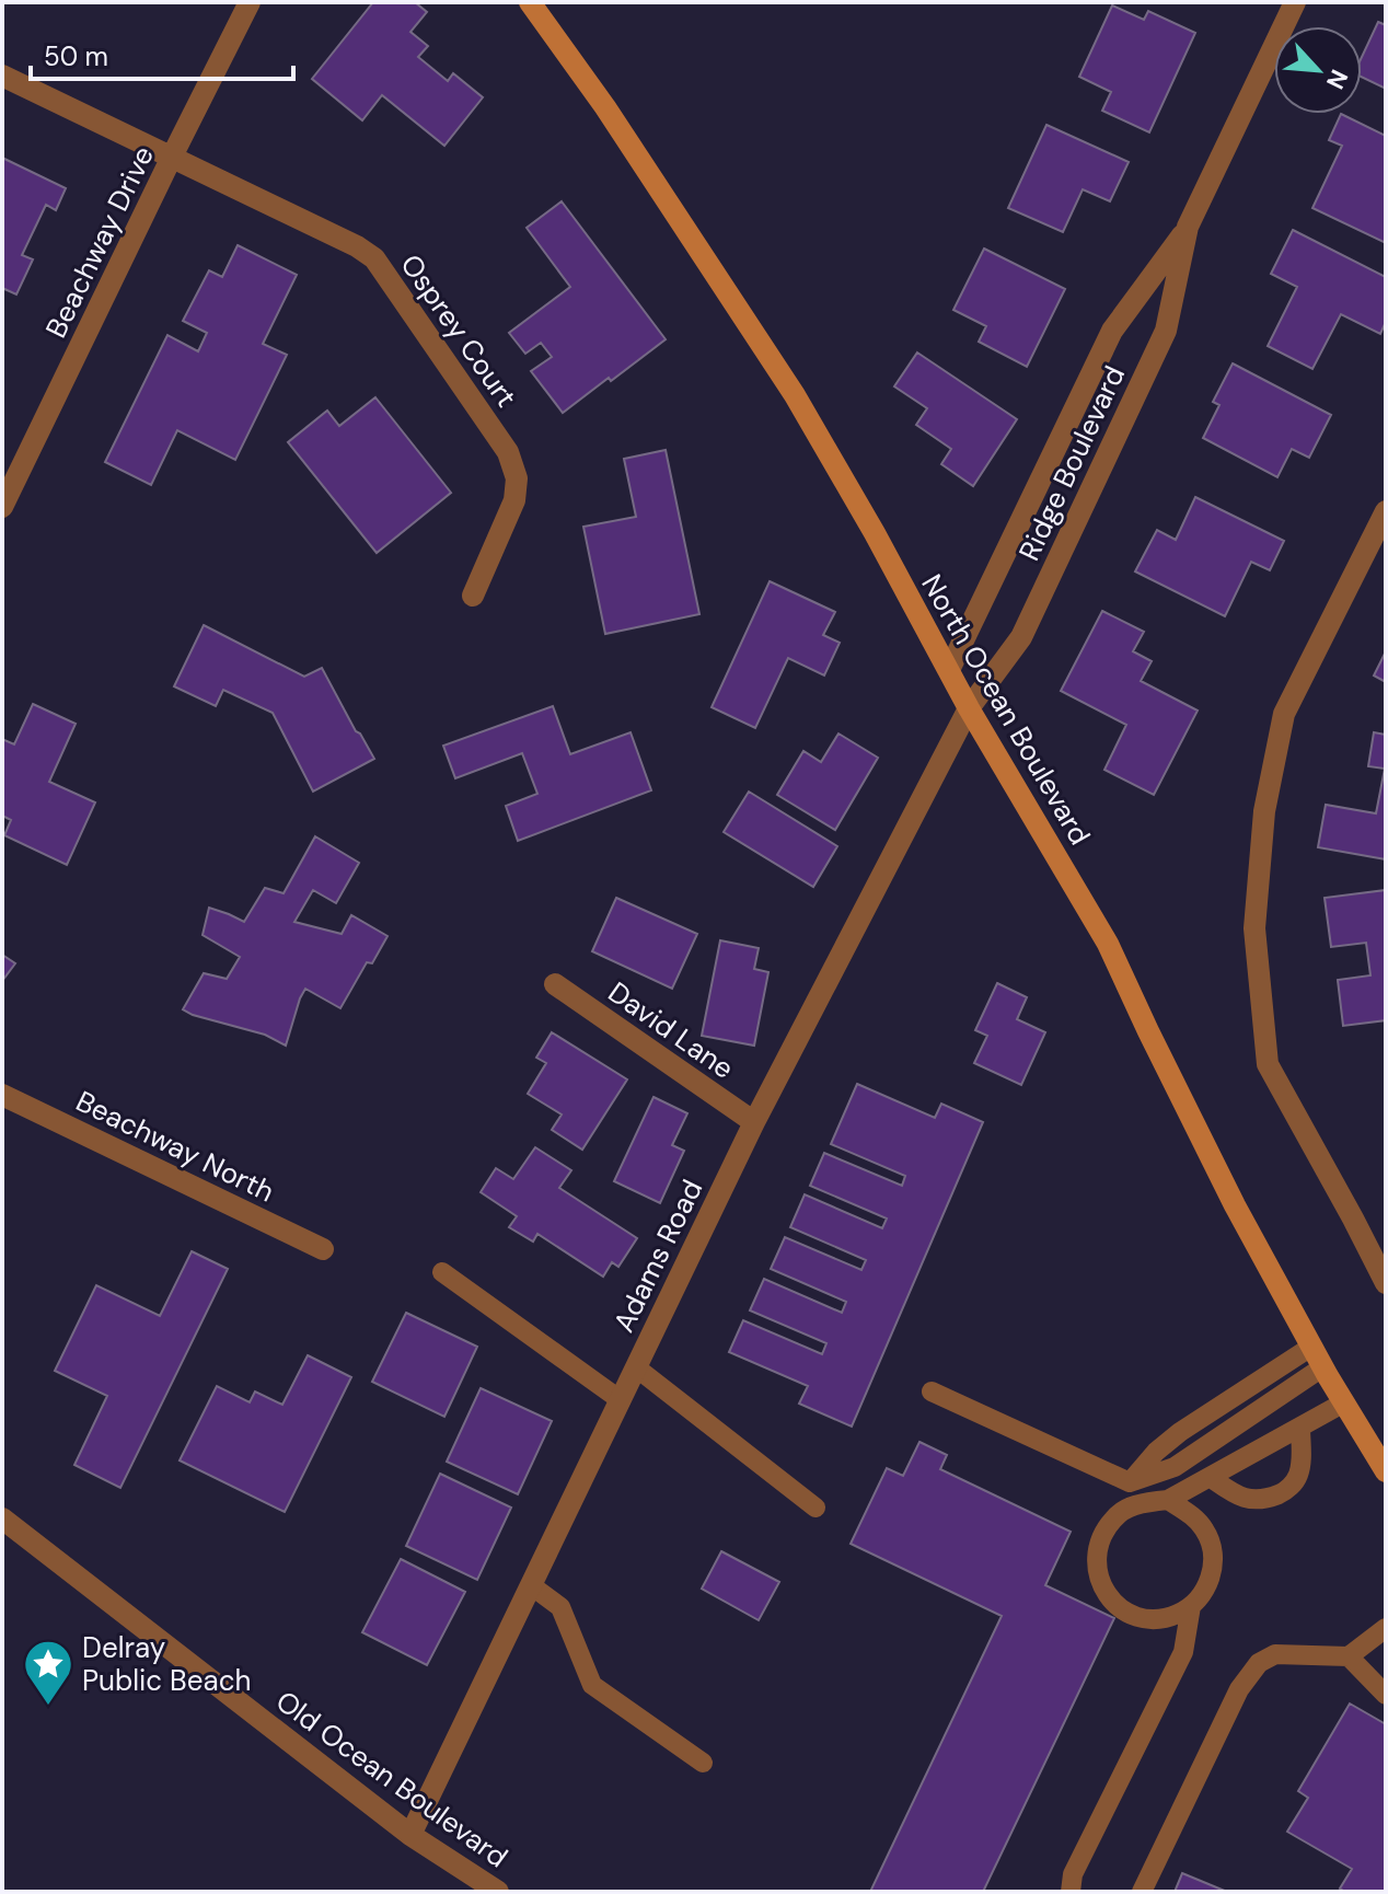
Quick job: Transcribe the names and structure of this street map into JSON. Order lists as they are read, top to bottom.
{
  "streets": {
    "main road": ["North Ocean Boulevard"],
    "street": [
      "Beachway Drive",
      "Osprey Court",
      "Ridge Boulevard",
      "David Lane",
      "Beachway North",
      "Adams Road",
      "Old Ocean Boulevard"
    ]
  },
  "crossings": [
    ["Beachway Drive", "Osprey Court"],
    ["Ridge Boulevard", "North Ocean Boulevard"],
    ["Ridge Boulevard", "Adams Road"],
    ["North Ocean Boulevard", "Adams Road"],
    ["David Lane", "Adams Road"],
    ["Adams Road", "Old Ocean Boulevard"]
  ],
  "places": {
    "place": ["Delray Public Beach"]
  },
  "scale_bar": "50 m",
  "north": "bottom right"
}
